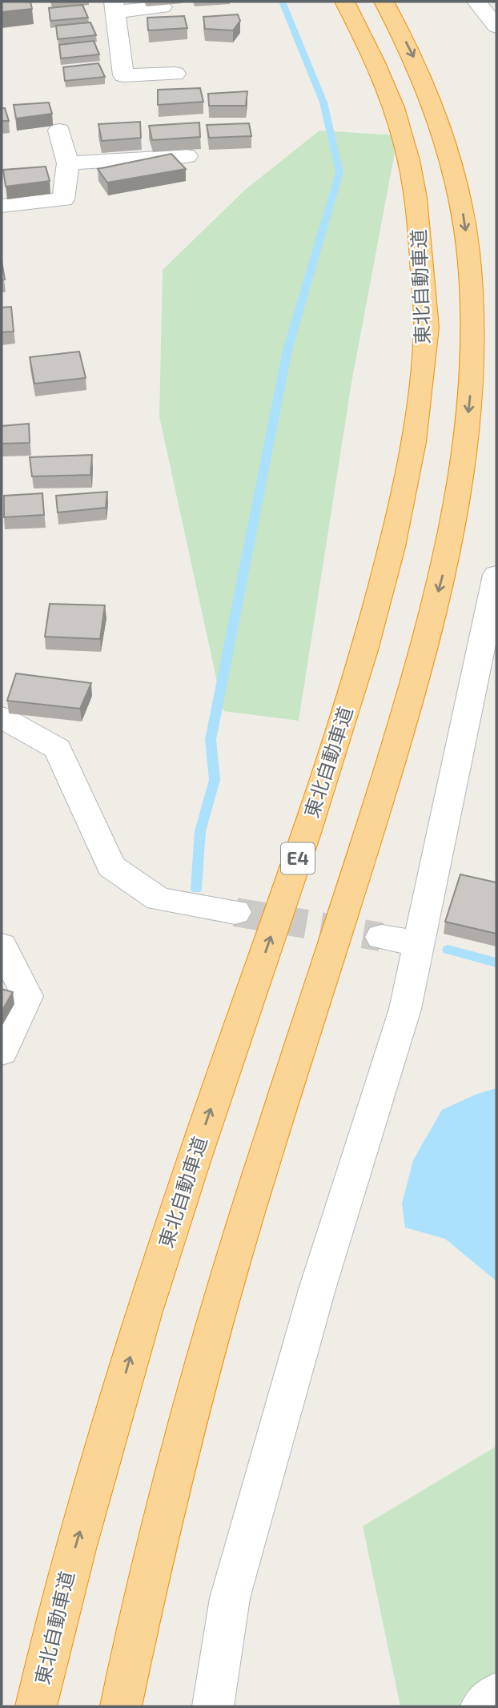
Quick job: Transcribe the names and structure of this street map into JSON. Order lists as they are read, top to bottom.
{
  "streets": {
    "highway": ["東北自動車道", "E4"]
  }
}
